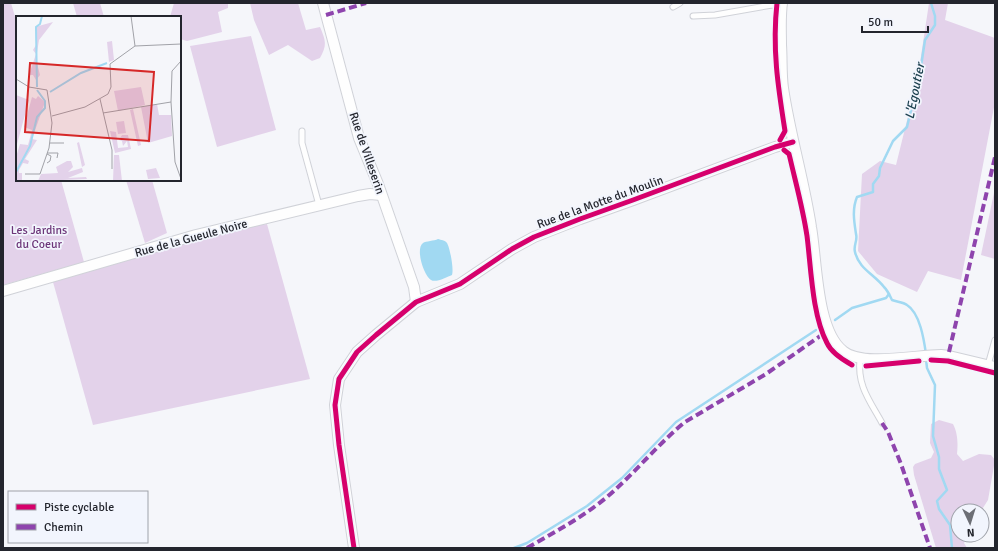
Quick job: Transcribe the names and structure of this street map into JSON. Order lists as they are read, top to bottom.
{
  "streets": {
    "street": ["Rue de Villeserin", "Rue de la Motte du Moulin", "Rue de la Gueule Noire"]
  },
  "crossings": [
    ["Rue de Villeserin", "Rue de la Motte du Moulin"],
    ["Rue de Villeserin", "Rue de la Gueule Noire"]
  ],
  "water": ["L'Egoutier"],
  "parks": ["Les Jardins du Coeur"],
  "legend": ["Piste cyclable", "Chemin"],
  "scale_bar": "50 m",
  "north": "bottom"
}
